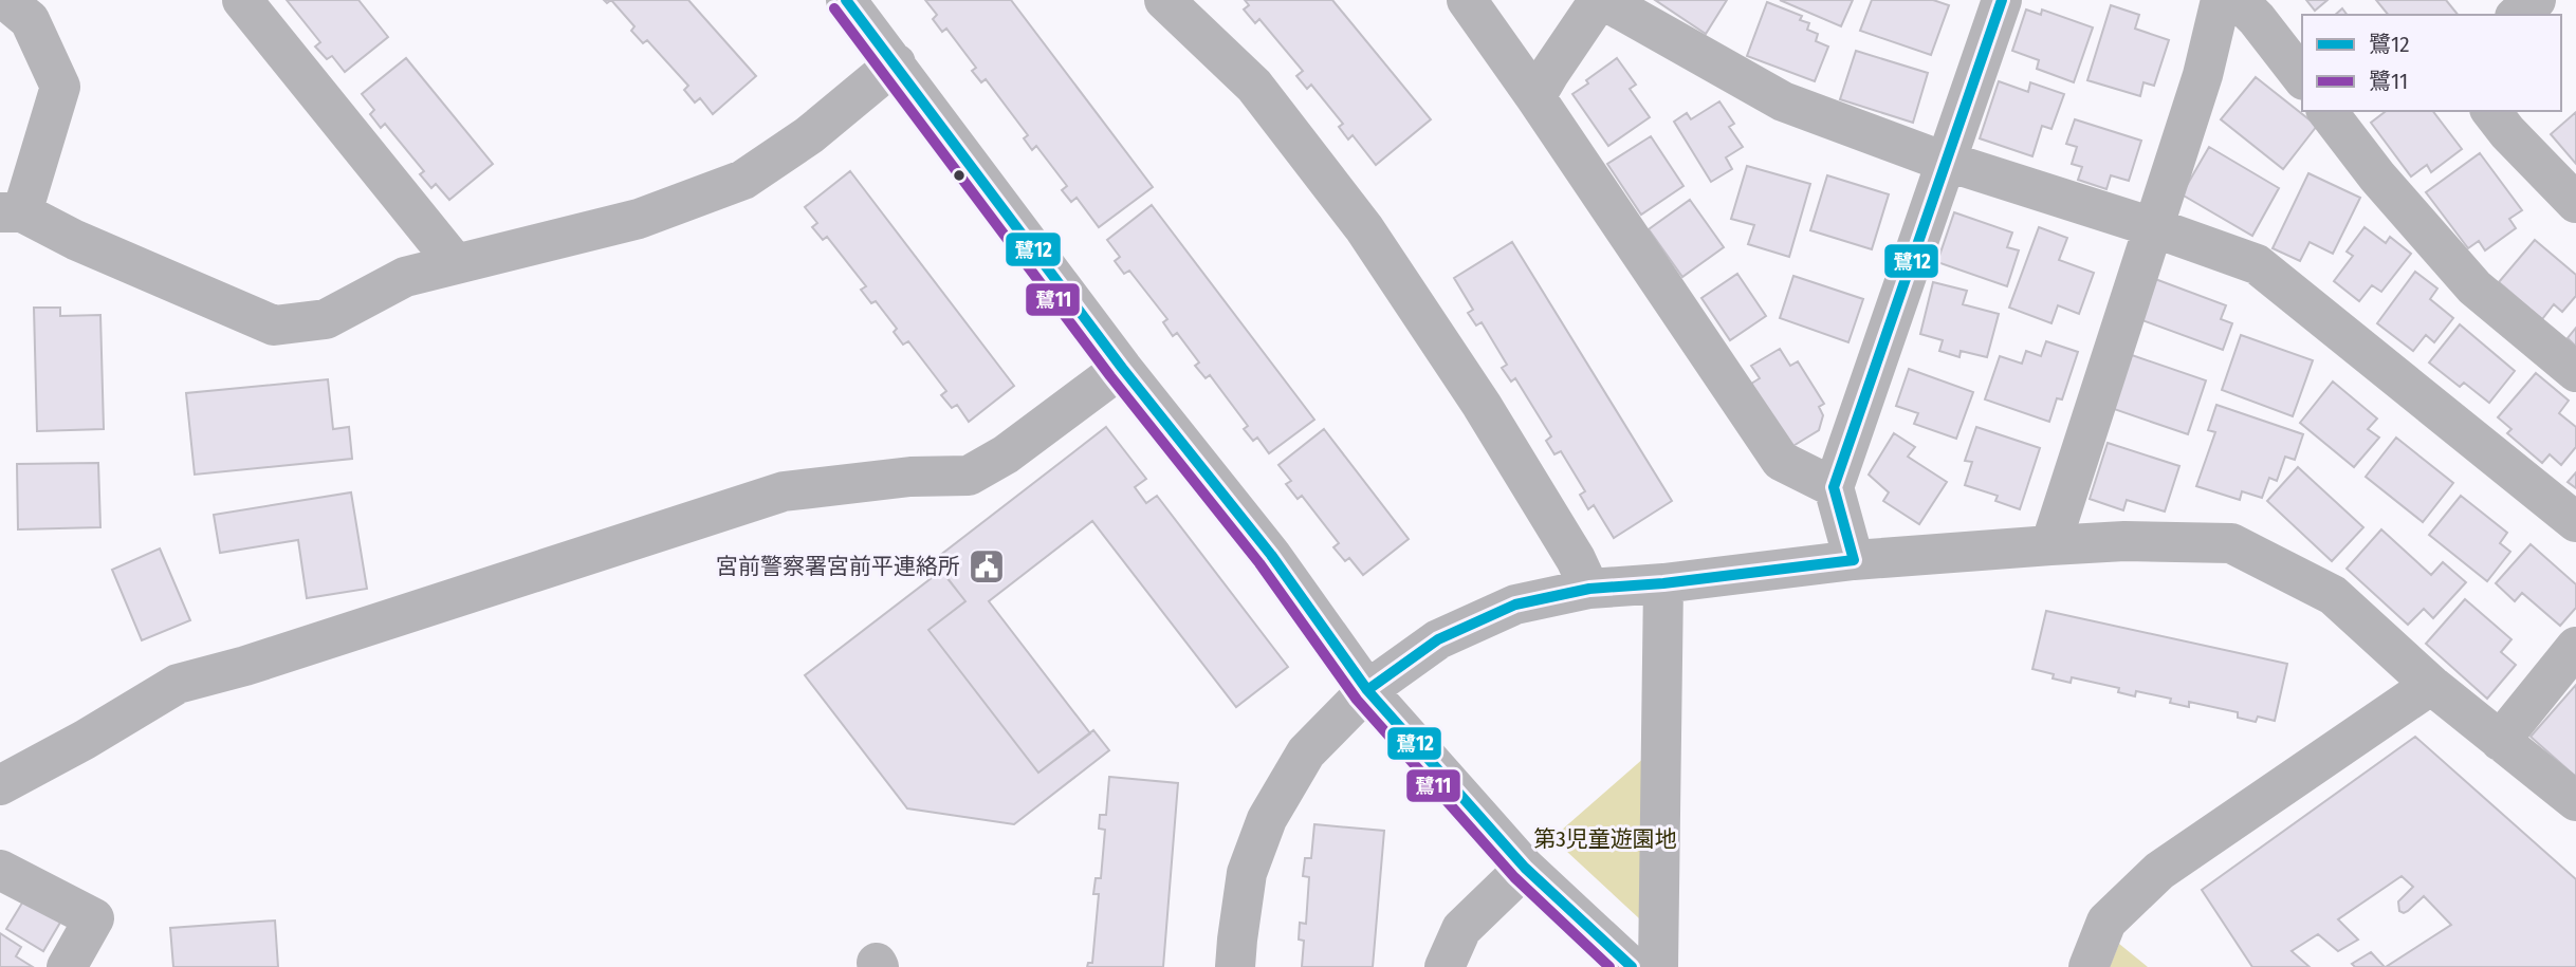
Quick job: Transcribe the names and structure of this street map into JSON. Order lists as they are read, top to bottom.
{
  "parks": ["第3児童遊園地"],
  "places": {
    "public building": ["宮前警察署宮前平連絡所"]
  },
  "lines": ["transit line 鷺12", "transit line 鷺11"],
  "legend": ["鷺12", "鷺11"]
}
